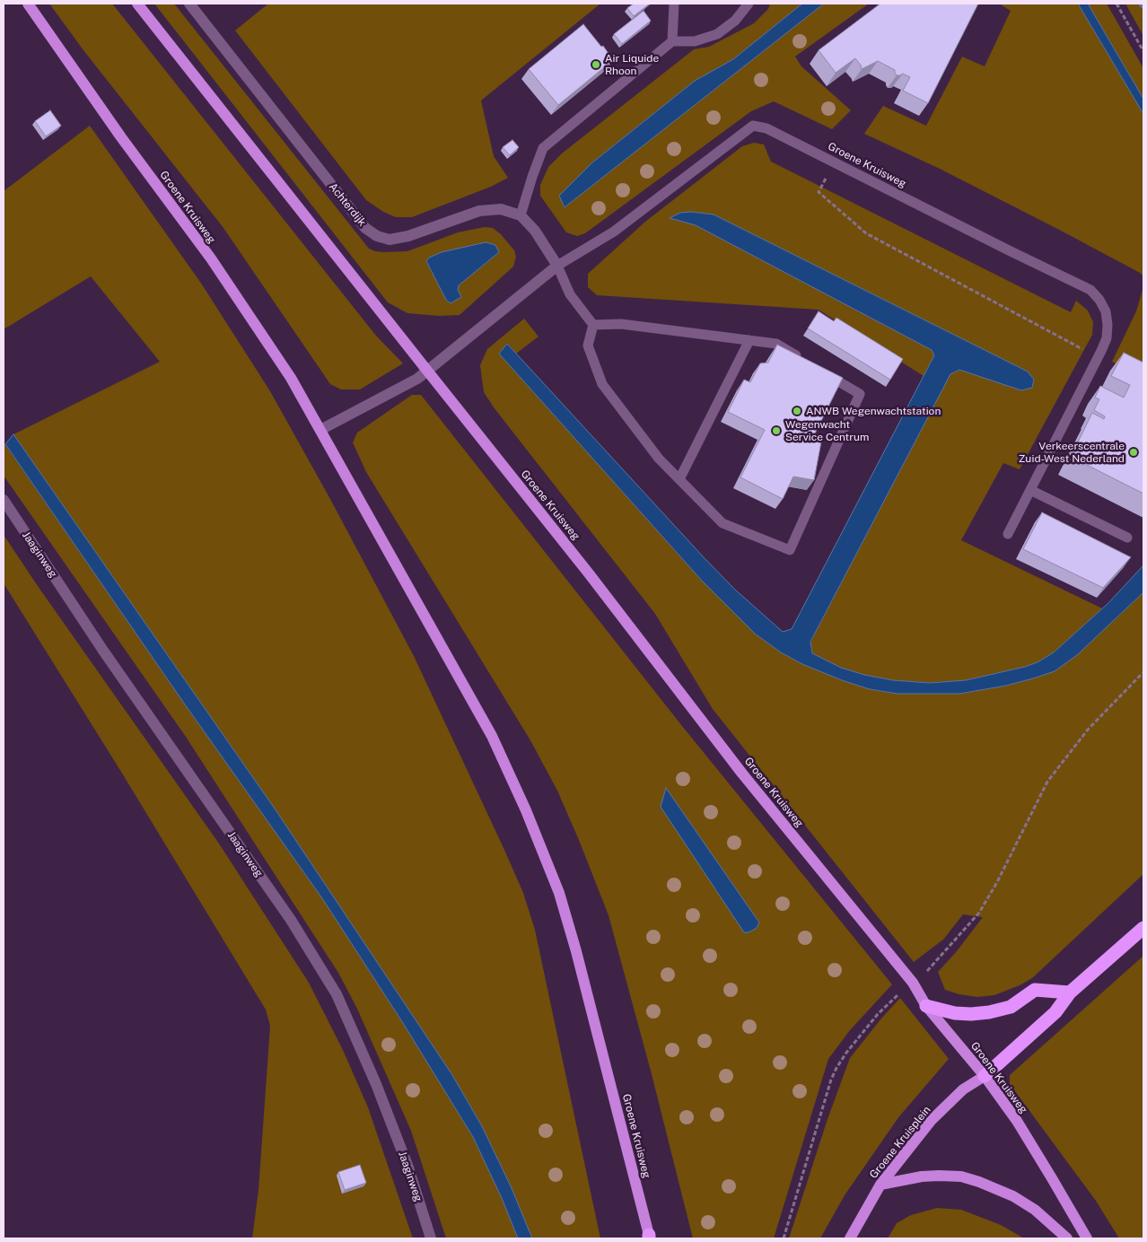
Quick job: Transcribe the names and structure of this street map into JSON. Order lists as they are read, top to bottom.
{
  "streets": {
    "main road": ["Groene Kruisweg", "Groene Kruisplein"],
    "street": ["Achterdijk", "Jaaginweg"]
  },
  "crossings": [
    ["Groene Kruisweg", "Groene Kruisplein"]
  ],
  "places": [
    "Air Liquide Rhoon",
    "ANWB Wegenwachtstation",
    "Wegenwacht Service Centrum",
    "Verkeerscentrale Zuid-West Nederland"
  ]
}
